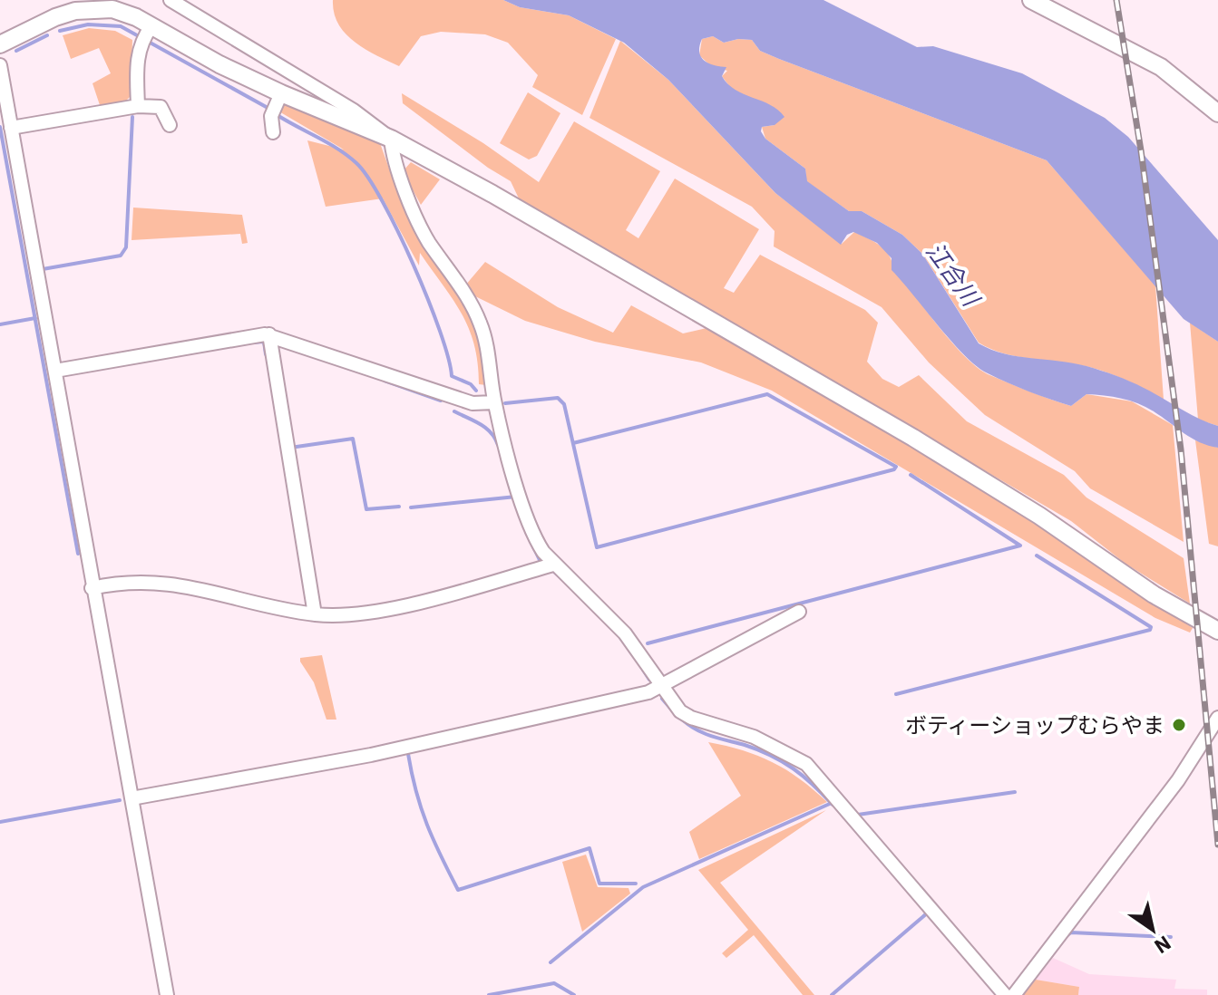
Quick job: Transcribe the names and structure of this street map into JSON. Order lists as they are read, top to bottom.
{
  "water": ["江合川"],
  "places": ["ボティーショップむらやま"],
  "north": "bottom right"
}
